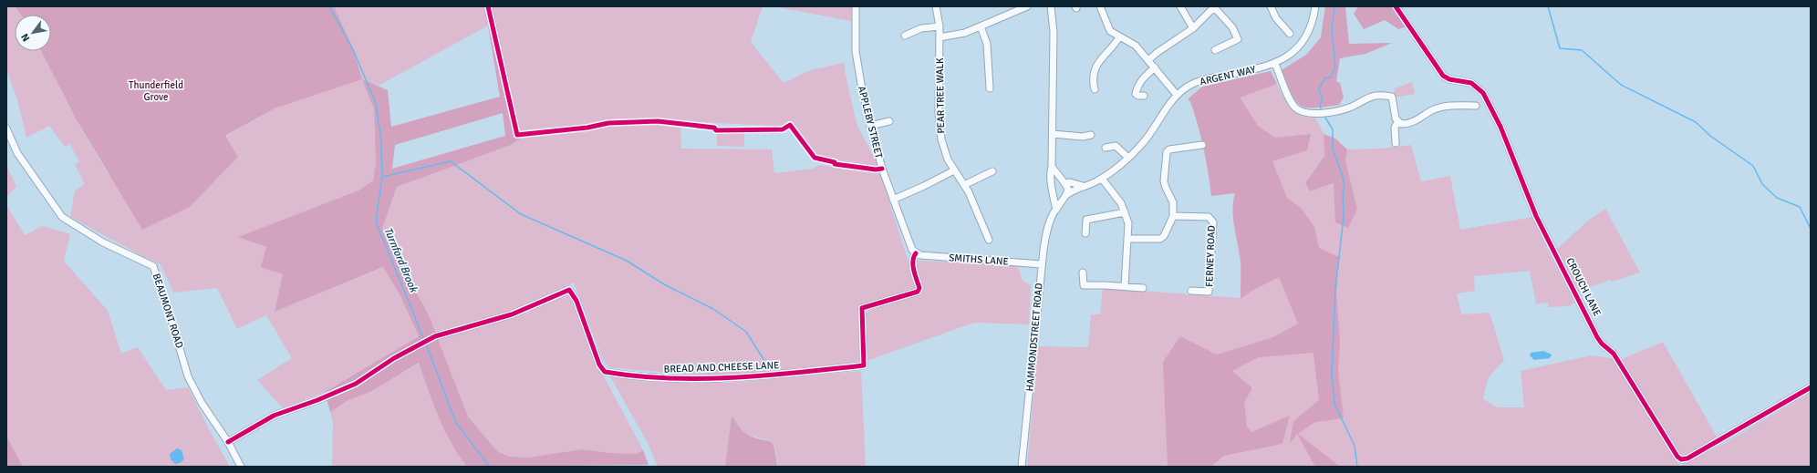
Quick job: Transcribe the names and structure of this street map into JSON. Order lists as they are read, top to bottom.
{
  "streets": {
    "street": [
      "ARGENT WAY",
      "PEAR TREE WALK",
      "APPLEBY STREET",
      "FERNEY ROAD",
      "SMITHS LANE",
      "CROUCH LANE",
      "BEAUMONT ROAD",
      "HAMMONDSTREET ROAD",
      "BREAD AND CHEESE LANE"
    ]
  },
  "crossings": [
    ["ARGENT WAY", "HAMMONDSTREET ROAD"],
    ["APPLEBY STREET", "SMITHS LANE"],
    ["APPLEBY STREET", "BREAD AND CHEESE LANE"],
    ["SMITHS LANE", "HAMMONDSTREET ROAD"],
    ["SMITHS LANE", "BREAD AND CHEESE LANE"],
    ["BEAUMONT ROAD", "BREAD AND CHEESE LANE"]
  ],
  "water": ["Turnford Brook"],
  "parks": ["Thunderfield Grove"],
  "north": "bottom left"
}
